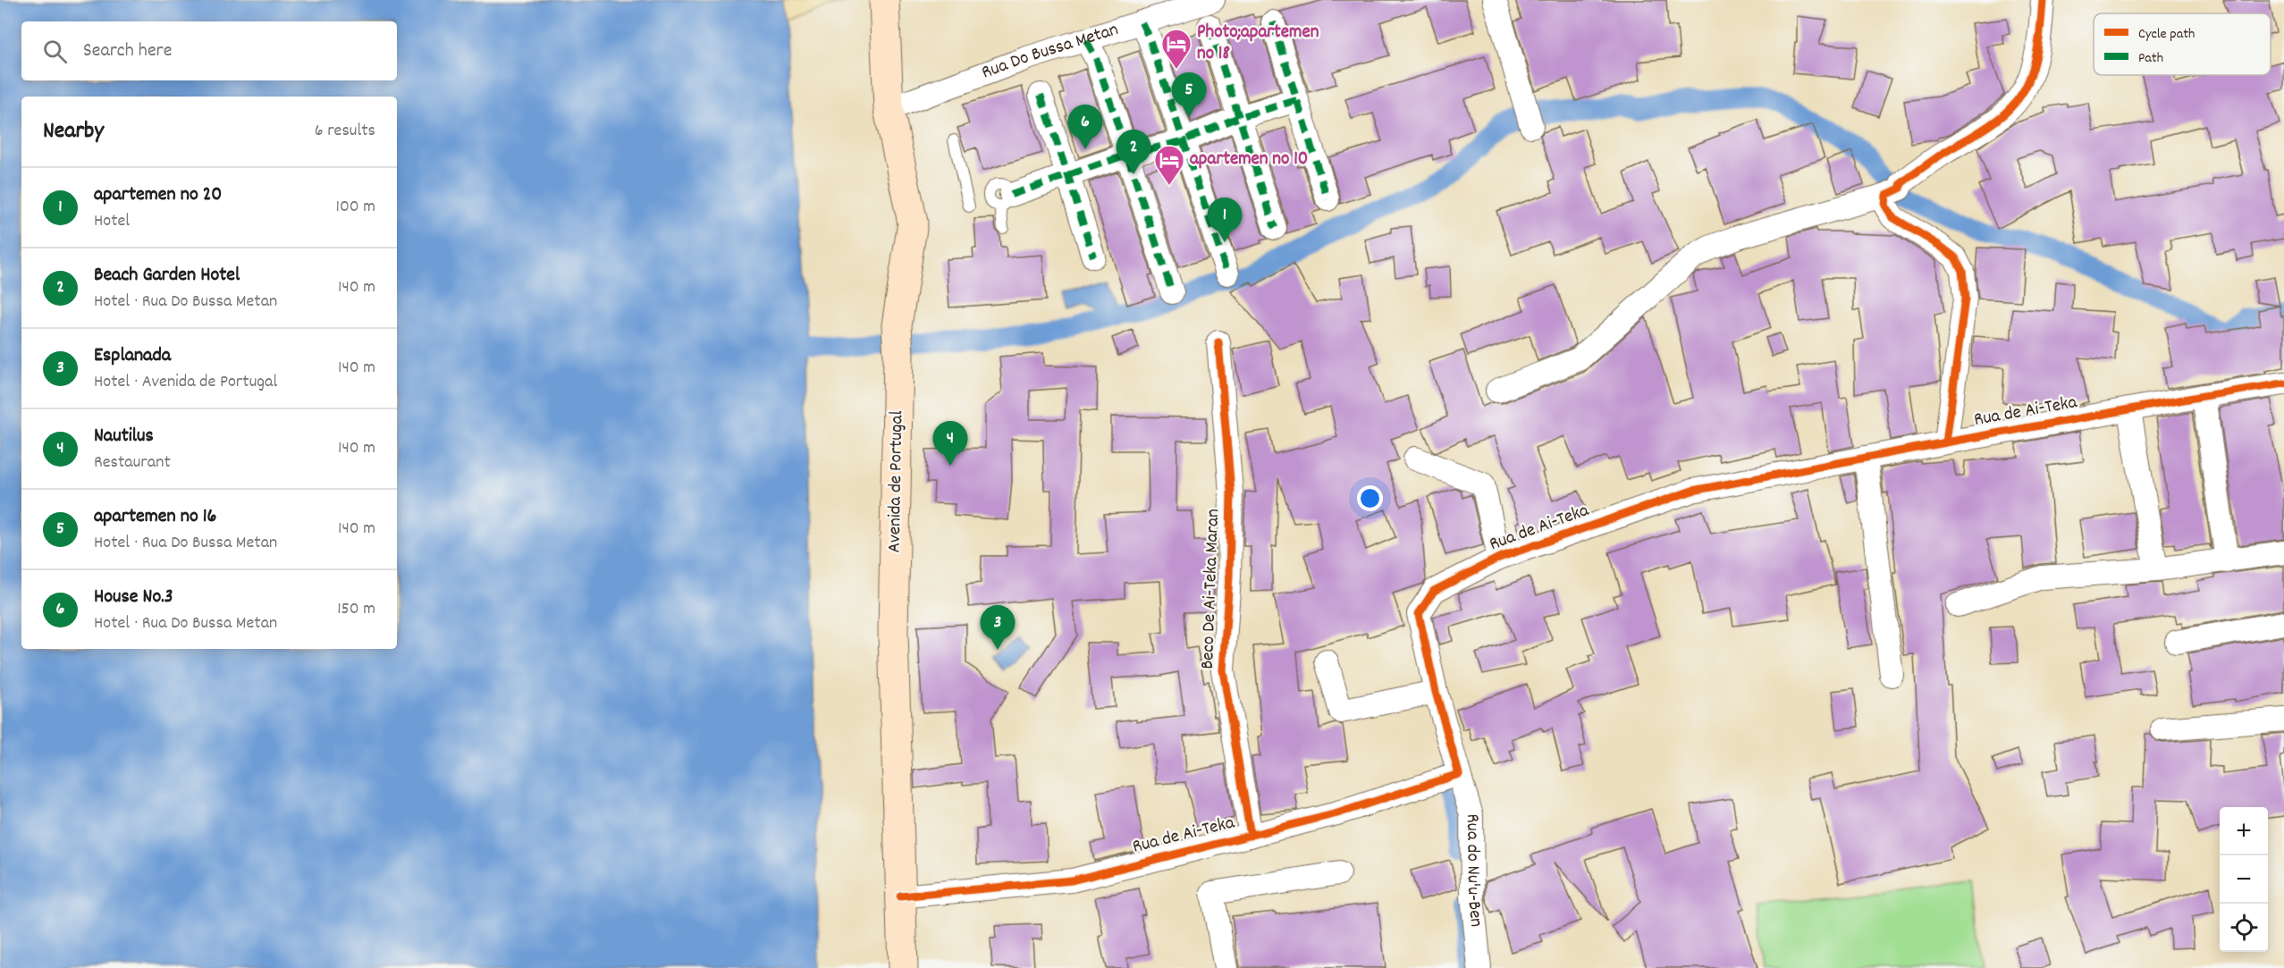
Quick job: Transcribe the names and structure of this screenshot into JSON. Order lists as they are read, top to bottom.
{
  "streets": {
    "main road": ["Avenida de Portugal"],
    "street": [
      "Rua Do Bussa Metan",
      "Rua de Ai-Teka",
      "Beco De Ai-Teka Maran",
      "Rua do Nu'u-Ben"
    ]
  },
  "crossings": [
    ["Rua Do Bussa Metan", "Avenida de Portugal"],
    ["Rua de Ai-Teka", "Avenida de Portugal"],
    ["Rua de Ai-Teka", "Beco De Ai-Teka Maran"],
    ["Rua de Ai-Teka", "Rua do Nu'u-Ben"]
  ],
  "places": {
    "hotel": ["Photo;apartemen no 18", "apartemen no 10"]
  },
  "legend": ["Cycle path", "Path"],
  "page": {
    "search": "Search here",
    "pins": [
      "5",
      "6",
      "2",
      "1",
      "4",
      "3"
    ],
    "heading": ["Nearby", "6 results"],
    "list": [
      {
        "mark": "1",
        "name": "apartemen no 20",
        "note": "Hotel",
        "value": "100 m"
      },
      {
        "mark": "2",
        "name": "Beach Garden Hotel",
        "note": "Hotel · Rua Do Bussa Metan",
        "value": "140 m"
      },
      {
        "mark": "3",
        "name": "Esplanada",
        "note": "Hotel · Avenida de Portugal",
        "value": "140 m"
      },
      {
        "mark": "4",
        "name": "Nautilus",
        "note": "Restaurant",
        "value": "140 m"
      },
      {
        "mark": "5",
        "name": "apartemen no 16",
        "note": "Hotel · Rua Do Bussa Metan",
        "value": "140 m"
      },
      {
        "mark": "6",
        "name": "House No.3",
        "note": "Hotel · Rua Do Bussa Metan",
        "value": "150 m"
      }
    ],
    "map_buttons": ["+", "−"]
  }
}
